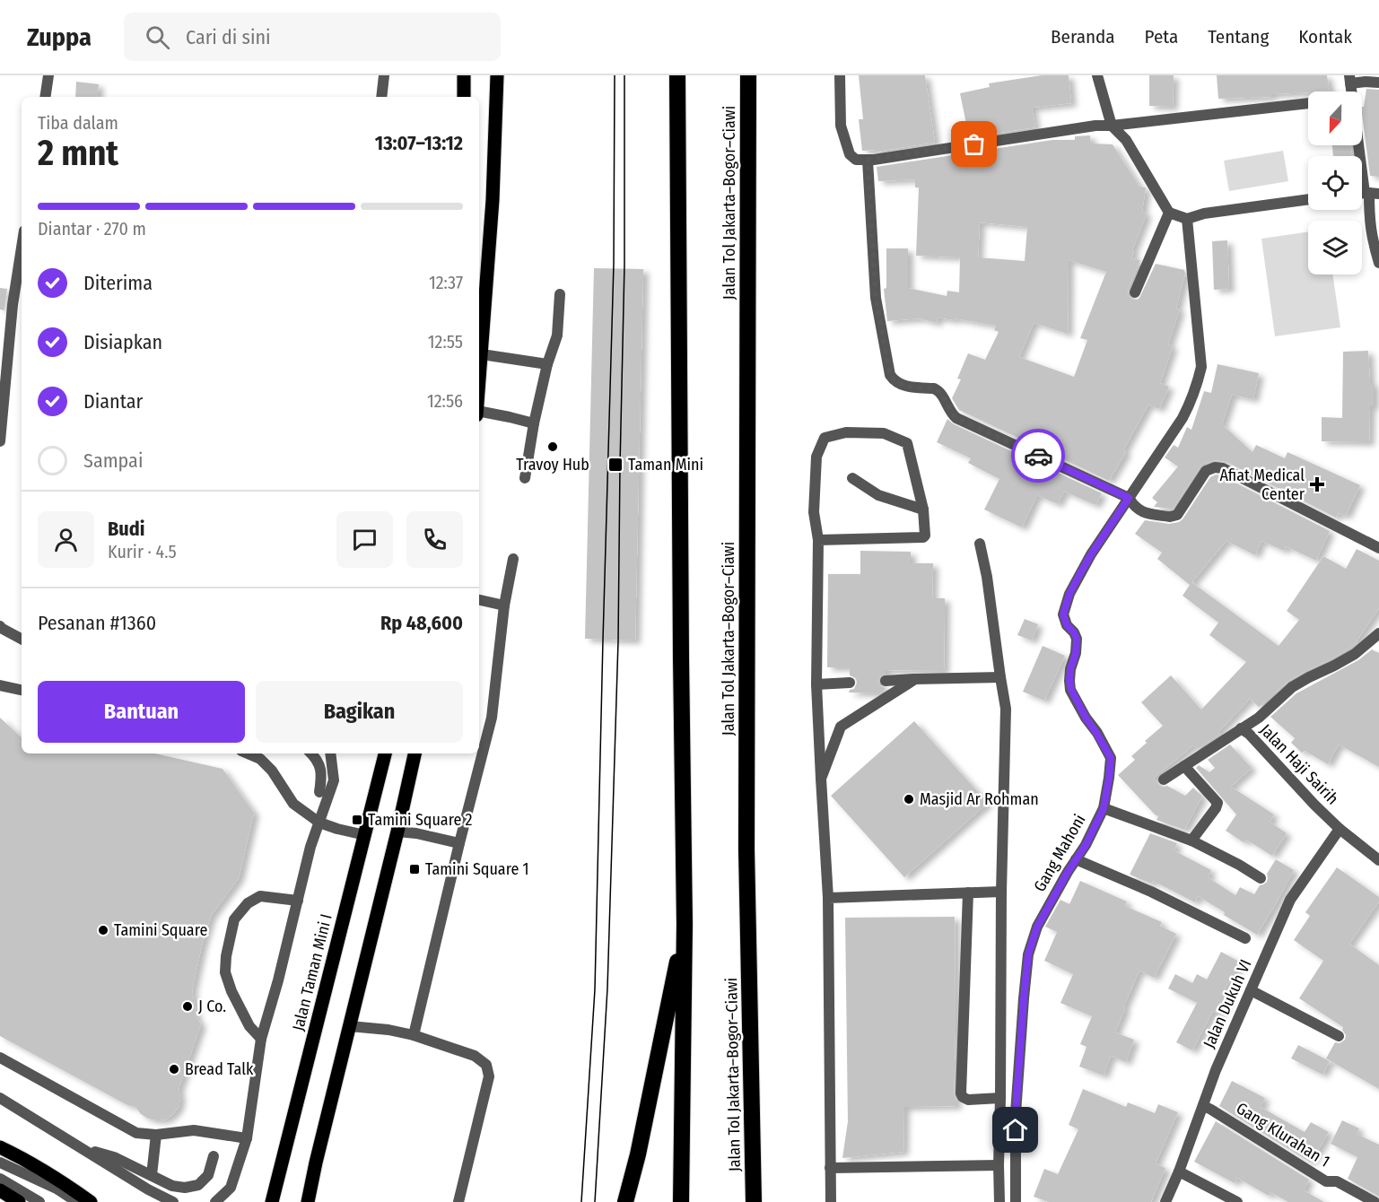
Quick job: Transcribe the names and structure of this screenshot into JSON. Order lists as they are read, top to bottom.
{
  "streets": {
    "highway": ["Jalan Tol Jakarta–Bogor–Ciawi"],
    "main road": ["Jalan Taman Mini I"],
    "street": [
      "Jalan Haji Sairih",
      "Gang Mahoni",
      "Jalan Dukuh VI",
      "Gang Klurahan 1"
    ]
  },
  "crossings": [
    ["Jalan Haji Sairih", "Jalan Dukuh VI"],
    ["Jalan Dukuh VI", "Gang Klurahan 1"]
  ],
  "places": {
    "other": [
      "Travoy Hub",
      "Masjid Ar Rohman",
      "Tamini Square",
      "J Co.",
      "Bread Talk"
    ],
    "transit": ["Taman Mini", "Tamini Square 2", "Tamini Square 1"],
    "health": ["Afiat Medical Center"]
  },
  "north": "bottom",
  "page": {
    "header": "Zuppa",
    "search": "Cari di sini",
    "nav": [
      "Beranda",
      "Peta",
      "Tentang",
      "Kontak"
    ],
    "heading": ["2 mnt", "Tiba dalam", "13:07–13:12"],
    "panel": [
      "Budi",
      "Kurir · 4.5",
      "Pesanan #1360",
      "Rp 48,600"
    ],
    "bar": "Diantar · 270 m",
    "list": [
      ["Diterima", "12:37"],
      ["Disiapkan", "12:55"],
      ["Diantar", "12:56"],
      "Sampai"
    ],
    "buttons": ["Bantuan", "Bagikan"]
  }
}
